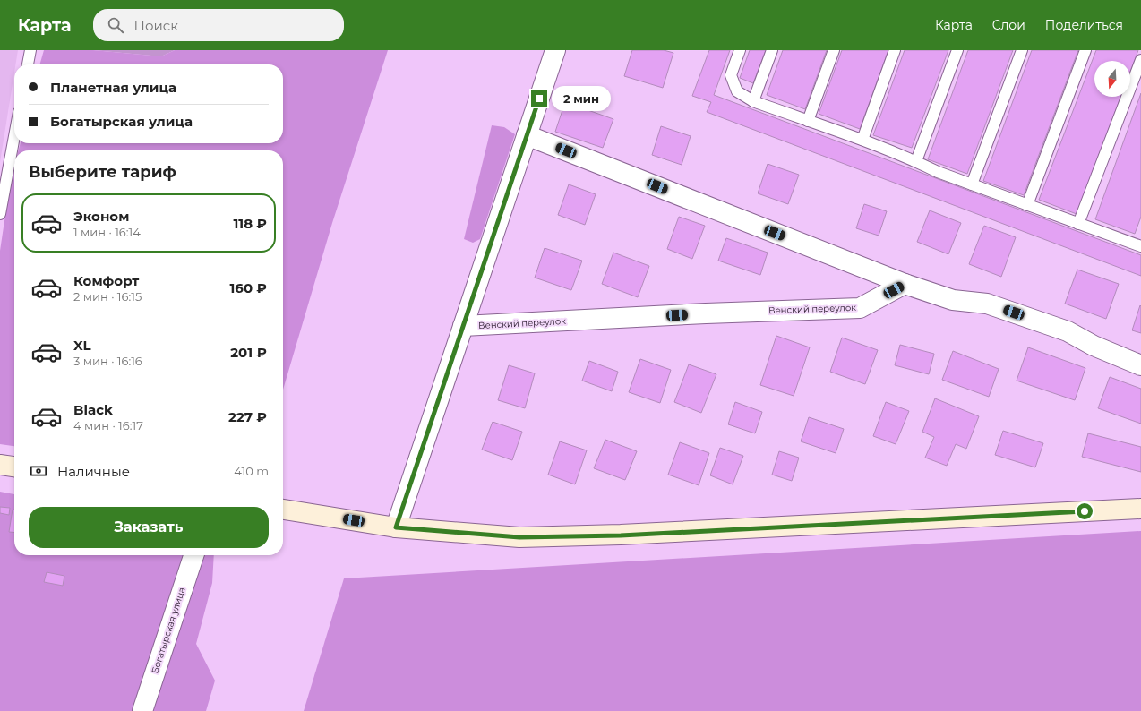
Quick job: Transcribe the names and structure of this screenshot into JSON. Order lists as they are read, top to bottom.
{
  "streets": {
    "street": ["Венский переулок", "Богатырская улица"]
  },
  "north": "bottom",
  "page": {
    "header": "Карта",
    "search": "Поиск",
    "nav": ["Карта", "Слои", "Поделиться"],
    "banner": ["Планетная улица", "Богатырская улица"],
    "bubble": "2 мин",
    "heading": "Выберите тариф",
    "list": [
      {
        "name": "Эконом",
        "note": "1 мин · 16:14",
        "value": "118 ₽"
      },
      {
        "name": "Комфорт",
        "note": "2 мин · 16:15",
        "value": "160 ₽"
      },
      {
        "name": "XL",
        "note": "3 мин · 16:16",
        "value": "201 ₽"
      },
      {
        "name": "Black",
        "note": "4 мин · 16:17",
        "value": "227 ₽"
      }
    ],
    "pay": ["Наличные", "410 m"],
    "buttons": "Заказать"
  }
}
